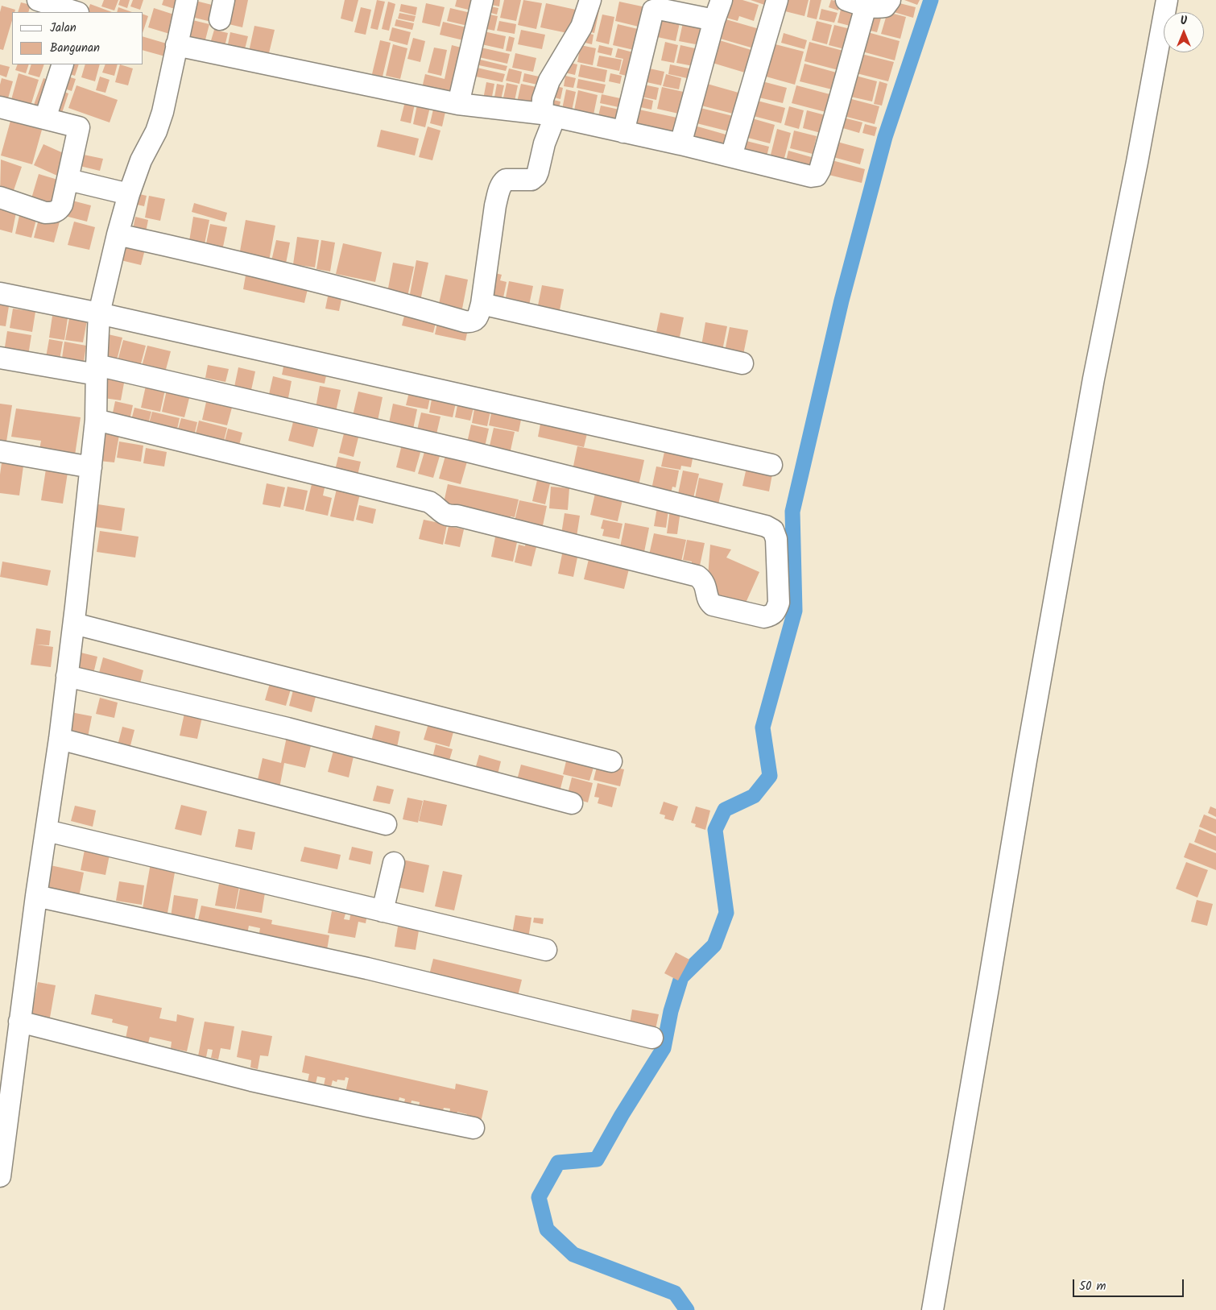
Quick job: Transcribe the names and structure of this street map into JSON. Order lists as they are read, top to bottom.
{
  "legend": ["Jalan", "Bangunan"],
  "scale_bar": "50 m",
  "north": "top"
}
